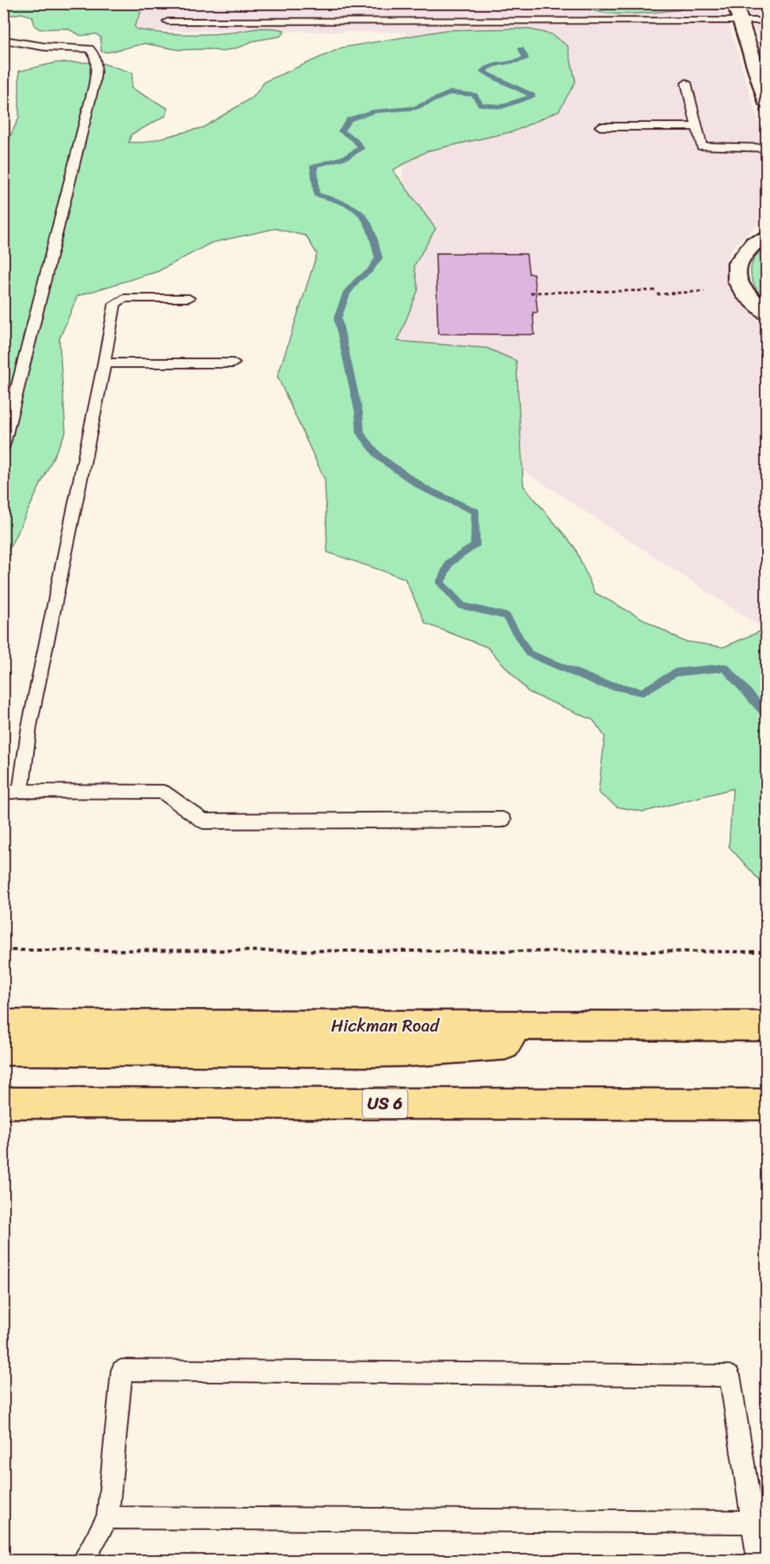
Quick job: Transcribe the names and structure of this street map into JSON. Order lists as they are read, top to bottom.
{
  "streets": {
    "highway": ["Hickman Road", "US 6"]
  }
}
